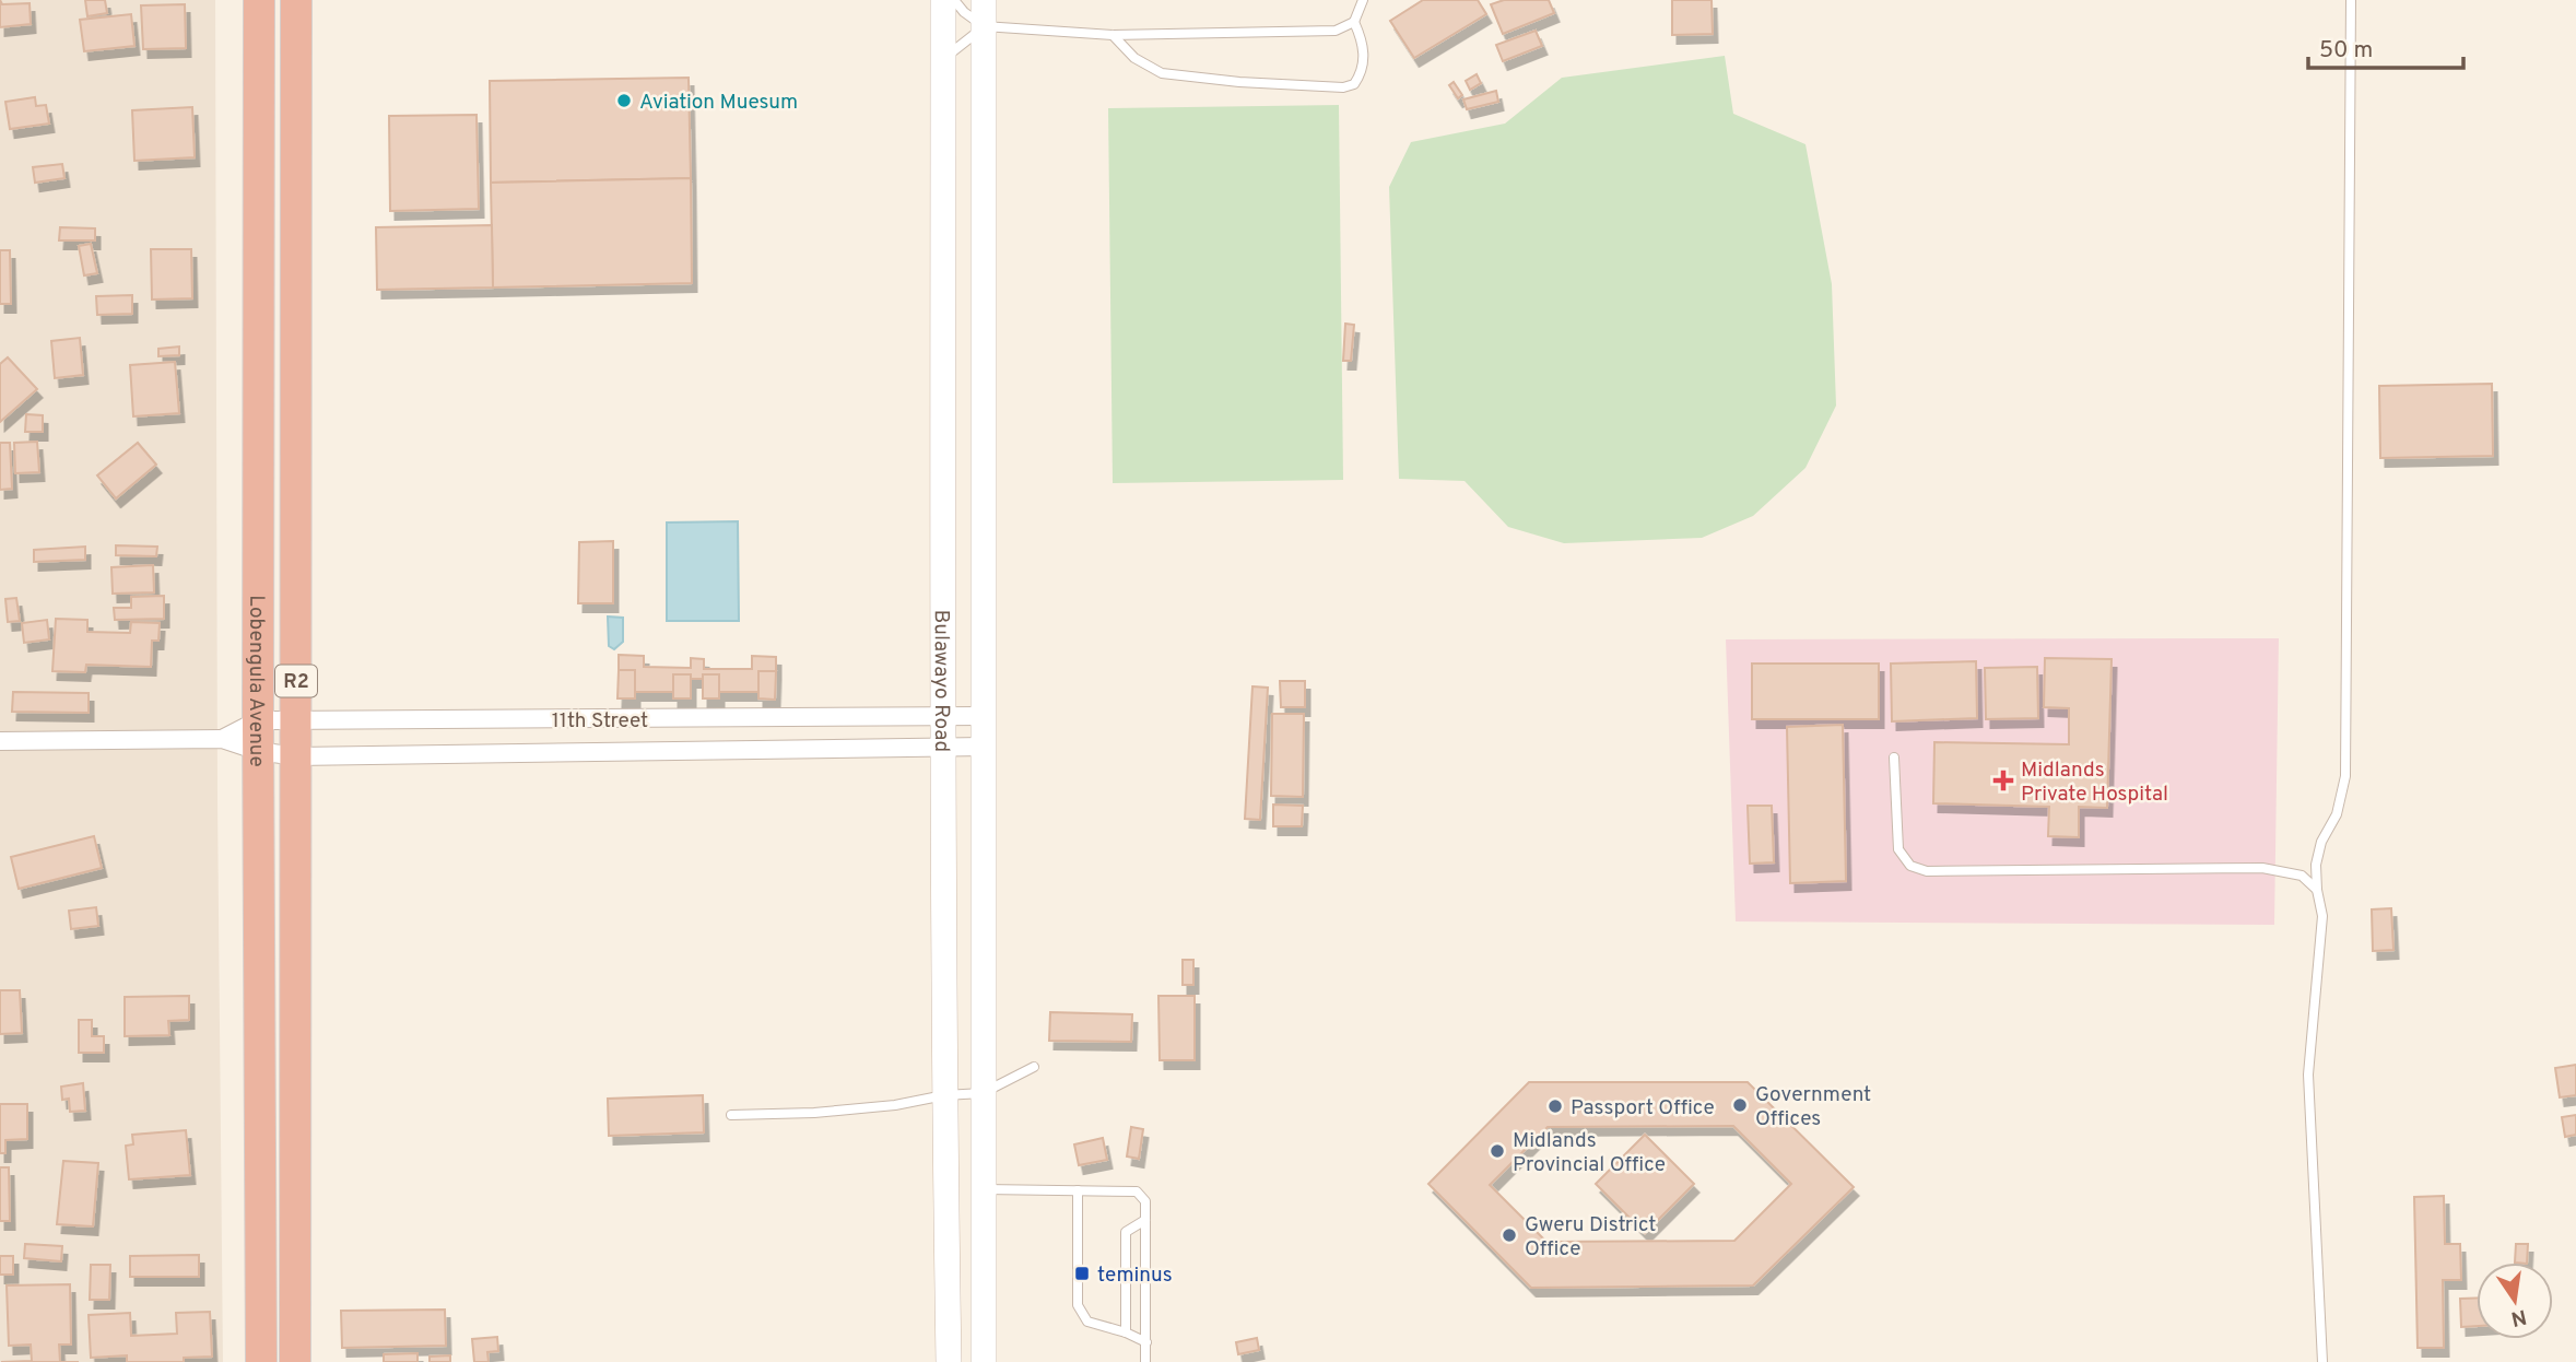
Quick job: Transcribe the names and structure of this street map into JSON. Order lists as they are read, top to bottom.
{
  "streets": {
    "highway": ["Lobengula Avenue", "R2"],
    "street": ["Bulawayo Road", "11th Street"]
  },
  "crossings": [
    ["Lobengula Avenue", "11th Street"],
    ["Bulawayo Road", "11th Street"]
  ],
  "places": {
    "other": [
      "Aviation Muesum",
      "Government Offices",
      "Passport Office",
      "Midlands Provincial Office",
      "Gweru District Office"
    ],
    "health": ["Midlands Private Hospital"],
    "transit": ["teminus"]
  },
  "scale_bar": "50 m",
  "north": "bottom"
}
